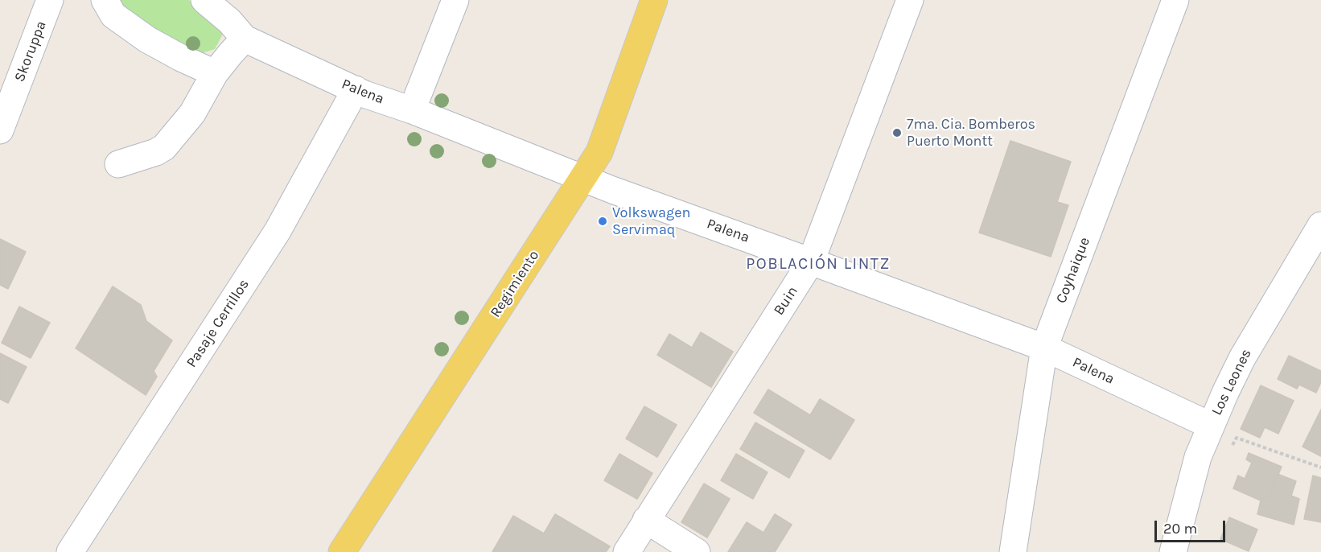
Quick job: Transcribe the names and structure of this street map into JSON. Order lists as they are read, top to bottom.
{
  "streets": {
    "main road": ["Regimiento"],
    "street": [
      "Skoruppa",
      "Palena",
      "Coyhaique",
      "Buin",
      "Pasaje Cerrillos",
      "Los Leones"
    ]
  },
  "crossings": [
    ["Palena", "Coyhaique"],
    ["Palena", "Regimiento"],
    ["Palena", "Buin"],
    ["Palena", "Pasaje Cerrillos"],
    ["Palena", "Los Leones"]
  ],
  "districts": ["POBLACIÓN LINTZ"],
  "places": ["7ma. Cia. Bomberos Puerto Montt", "Volkswagen Servimaq"],
  "scale_bar": "20 m"
}
